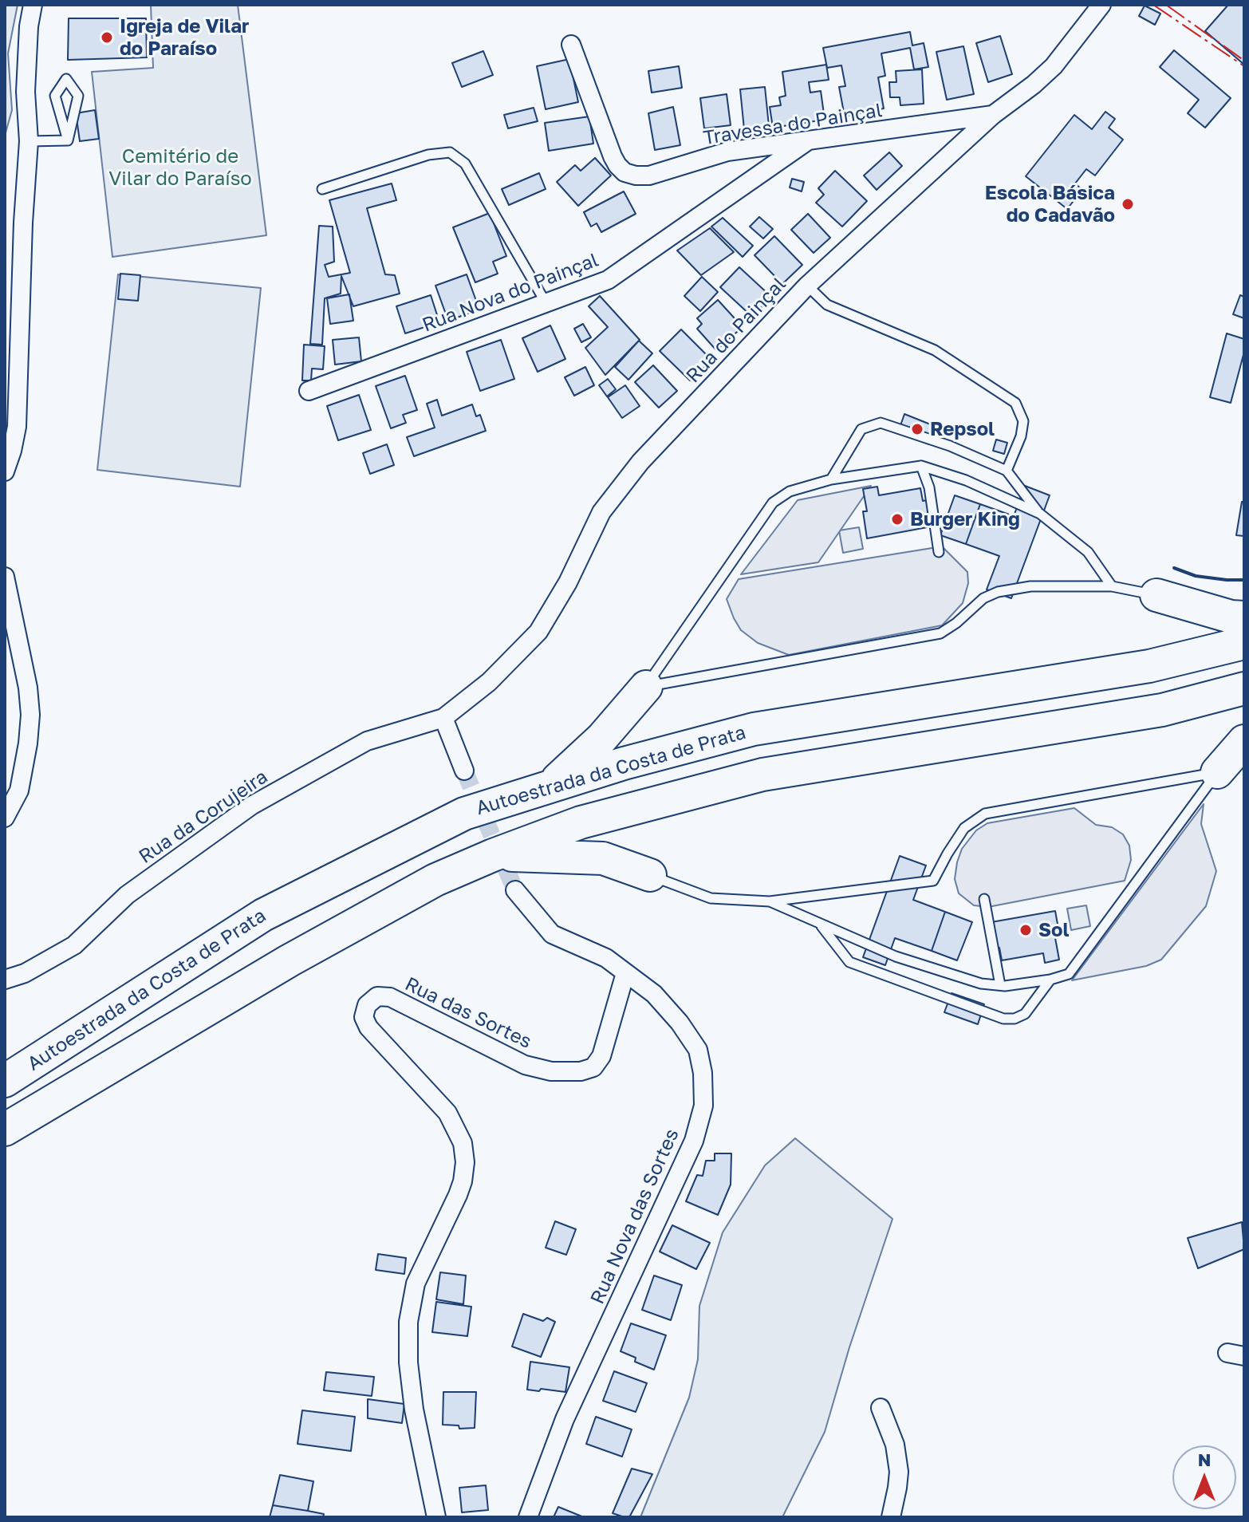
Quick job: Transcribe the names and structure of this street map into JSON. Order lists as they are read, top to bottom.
{
  "streets": {
    "highway": ["Autoestrada da Costa de Prata"],
    "street": [
      "Travessa do Painçal",
      "Rua Nova do Painçal",
      "Rua do Painçal",
      "Rua da Corujeira",
      "Rua das Sortes",
      "Rua Nova das Sortes"
    ]
  },
  "crossings": [
    ["Travessa do Painçal", "Rua Nova do Painçal"],
    ["Travessa do Painçal", "Rua do Painçal"],
    ["Rua do Painçal", "Rua da Corujeira"],
    ["Rua das Sortes", "Rua Nova das Sortes"]
  ],
  "parks": ["Cemitério de Vilar do Paraíso"],
  "places": [
    "Igreja de Vilar do Paraíso",
    "Escola Básica do Cadavão",
    "Repsol",
    "Burger King",
    "Sol"
  ],
  "north": "top"
}
